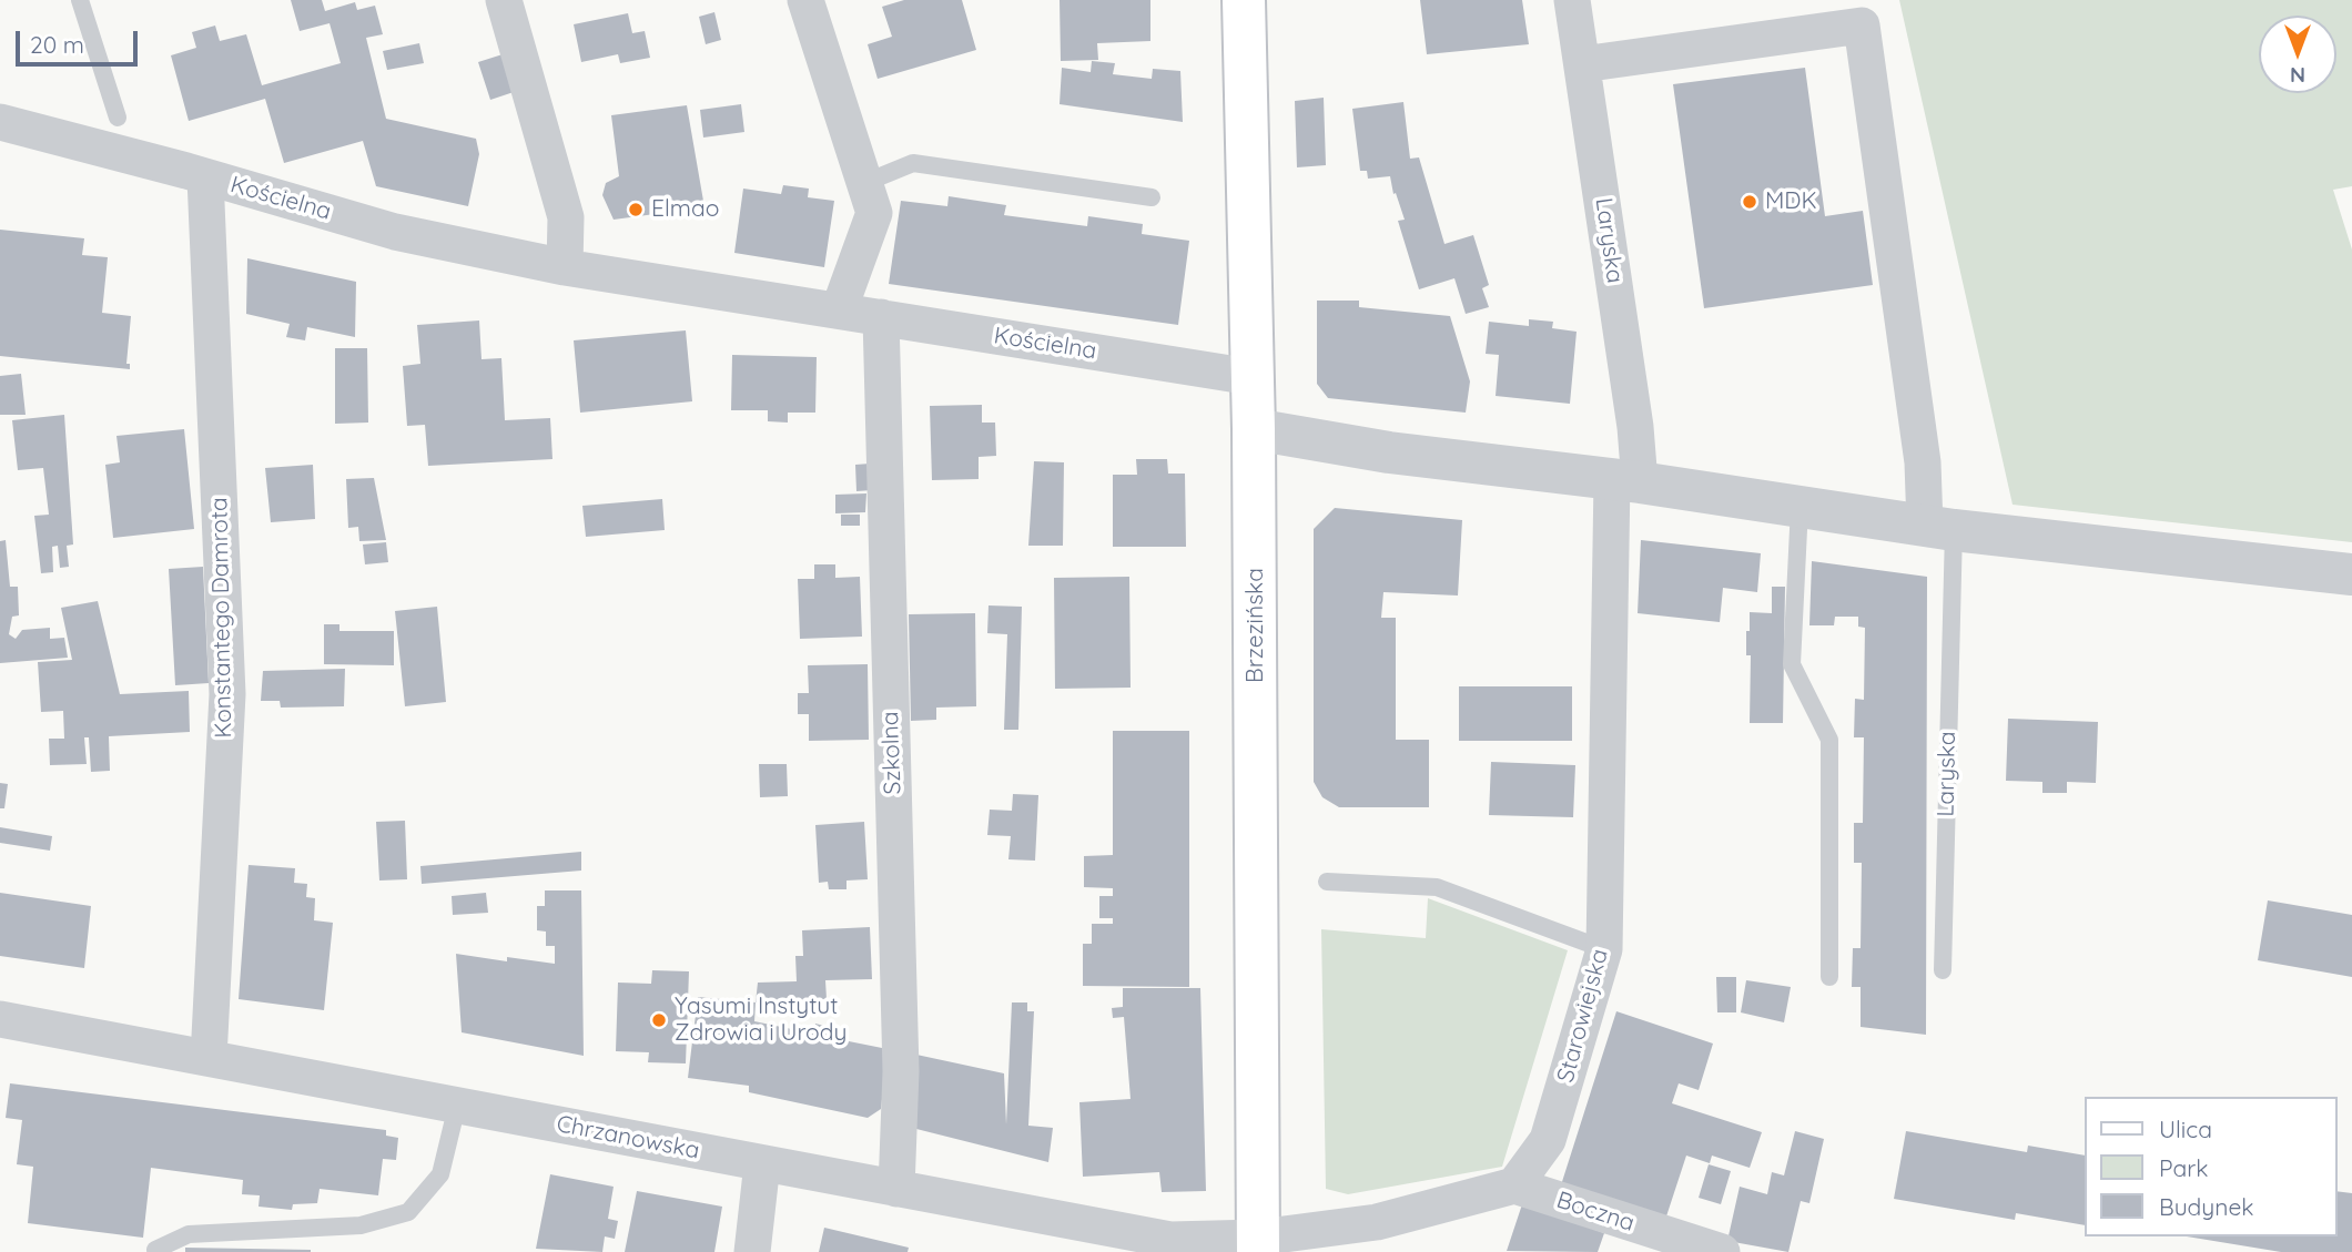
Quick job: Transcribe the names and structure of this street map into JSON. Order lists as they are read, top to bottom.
{
  "streets": {
    "main road": ["Brzezińska"],
    "street": [
      "Kościelna",
      "Laryska",
      "Konstantego Damrota",
      "Szkolna",
      "Starowiejska",
      "Chrzanowska",
      "Boczna"
    ]
  },
  "crossings": [
    ["Kościelna", "Konstantego Damrota"],
    ["Kościelna", "Brzezińska"],
    ["Kościelna", "Szkolna"],
    ["Laryska", "Starowiejska"],
    ["Konstantego Damrota", "Chrzanowska"],
    ["Brzezińska", "Chrzanowska"],
    ["Szkolna", "Chrzanowska"],
    ["Starowiejska", "Boczna"]
  ],
  "places": ["MDK", "Elmao", "Yasumi Instytut Zdrowia i Urody"],
  "legend": ["Ulica", "Park", "Budynek"],
  "scale_bar": "20 m",
  "north": "bottom"
}
